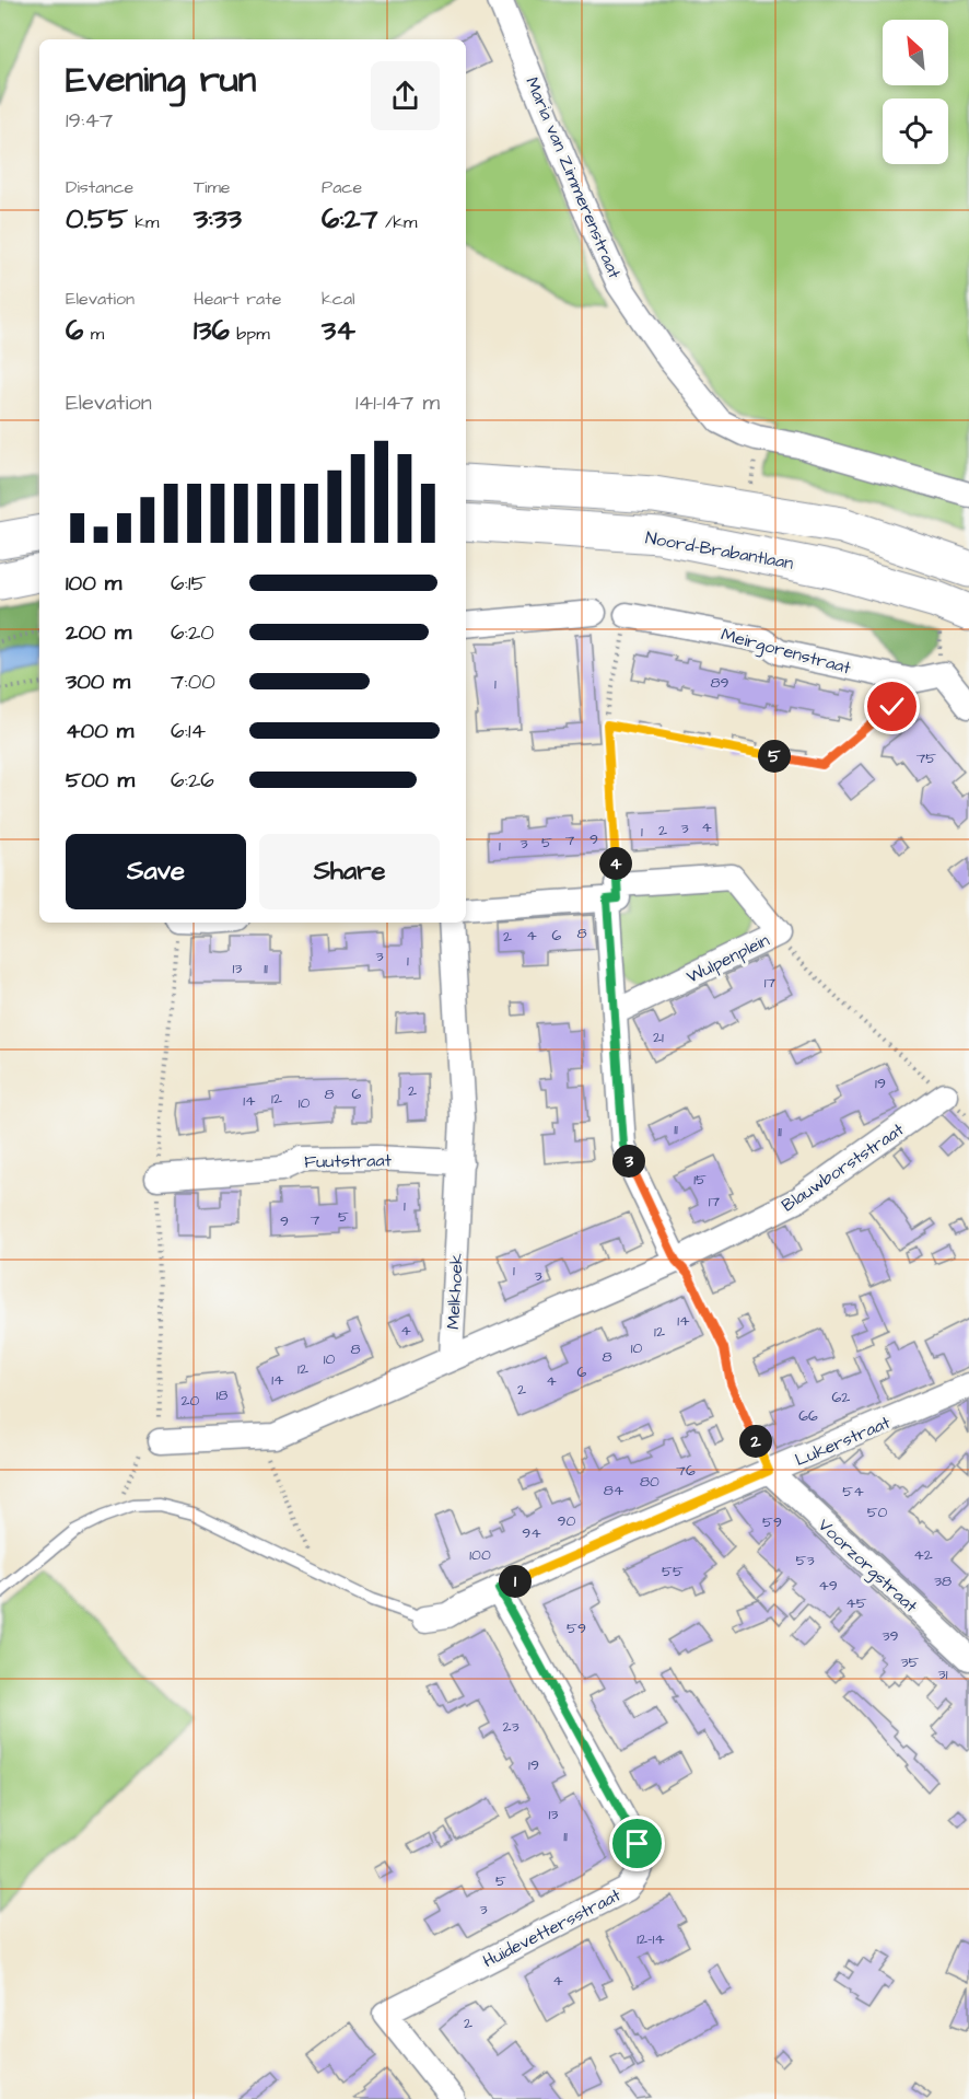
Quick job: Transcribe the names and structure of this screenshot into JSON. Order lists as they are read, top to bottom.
{
  "streets": {
    "main road": ["Noord-Brabantlaan"],
    "street": [
      "Maria van Zimmerenstraat",
      "Meirgorenstraat",
      "Wulpenplein",
      "Fuutstraat",
      "Blauwborststraat",
      "Melkhoek",
      "Lukerstraat",
      "Voorzorgstraat",
      "Huidevettersstraat"
    ]
  },
  "crossings": [
    ["Fuutstraat", "Melkhoek"],
    ["Blauwborststraat", "Melkhoek"],
    ["Lukerstraat", "Voorzorgstraat"],
    ["Lukerstraat", "Huidevettersstraat"]
  ],
  "house_numbers": [
    "89",
    "1",
    "75",
    "4",
    "3",
    "2",
    "1",
    "9",
    "7",
    "5",
    "3",
    "1",
    "8",
    "4",
    "6",
    "2",
    "3",
    "1",
    "13",
    "11",
    "17",
    "21",
    "19",
    "2",
    "8",
    "6",
    "12",
    "14",
    "10",
    "11",
    "11",
    "15",
    "17",
    "1",
    "5",
    "7",
    "9",
    "1",
    "3",
    "14",
    "4",
    "12",
    "10",
    "8",
    "8",
    "10",
    "12",
    "6",
    "14",
    "4",
    "2",
    "18",
    "62",
    "20",
    "66",
    "76",
    "80",
    "84",
    "54",
    "50",
    "90",
    "59",
    "94",
    "100",
    "42",
    "53",
    "55",
    "38",
    "49",
    "45",
    "59",
    "39",
    "35",
    "31",
    "23",
    "19",
    "13",
    "11",
    "5",
    "3",
    "12-14",
    "4",
    "2"
  ],
  "north": "top left",
  "page": {
    "heading": ["Evening run", "19:47"],
    "stats": [
      ["Distance", "0.55 km"],
      ["Time", "3:33"],
      ["Pace", "6:27 /km"],
      ["Elevation", "6 m"],
      ["Heart rate", "136 bpm"],
      ["kcal", "34"]
    ],
    "chart": ["Elevation", "141–147 m"],
    "list": [
      {
        "name": "100 m",
        "note": "6:15"
      },
      {
        "name": "200 m",
        "note": "6:20"
      },
      {
        "name": "300 m",
        "note": "7:00"
      },
      {
        "name": "400 m",
        "note": "6:14"
      },
      {
        "name": "500 m",
        "note": "6:26"
      }
    ],
    "pins": [
      "5",
      "4",
      "3",
      "2",
      "1"
    ],
    "buttons": ["Save", "Share"]
  }
}
